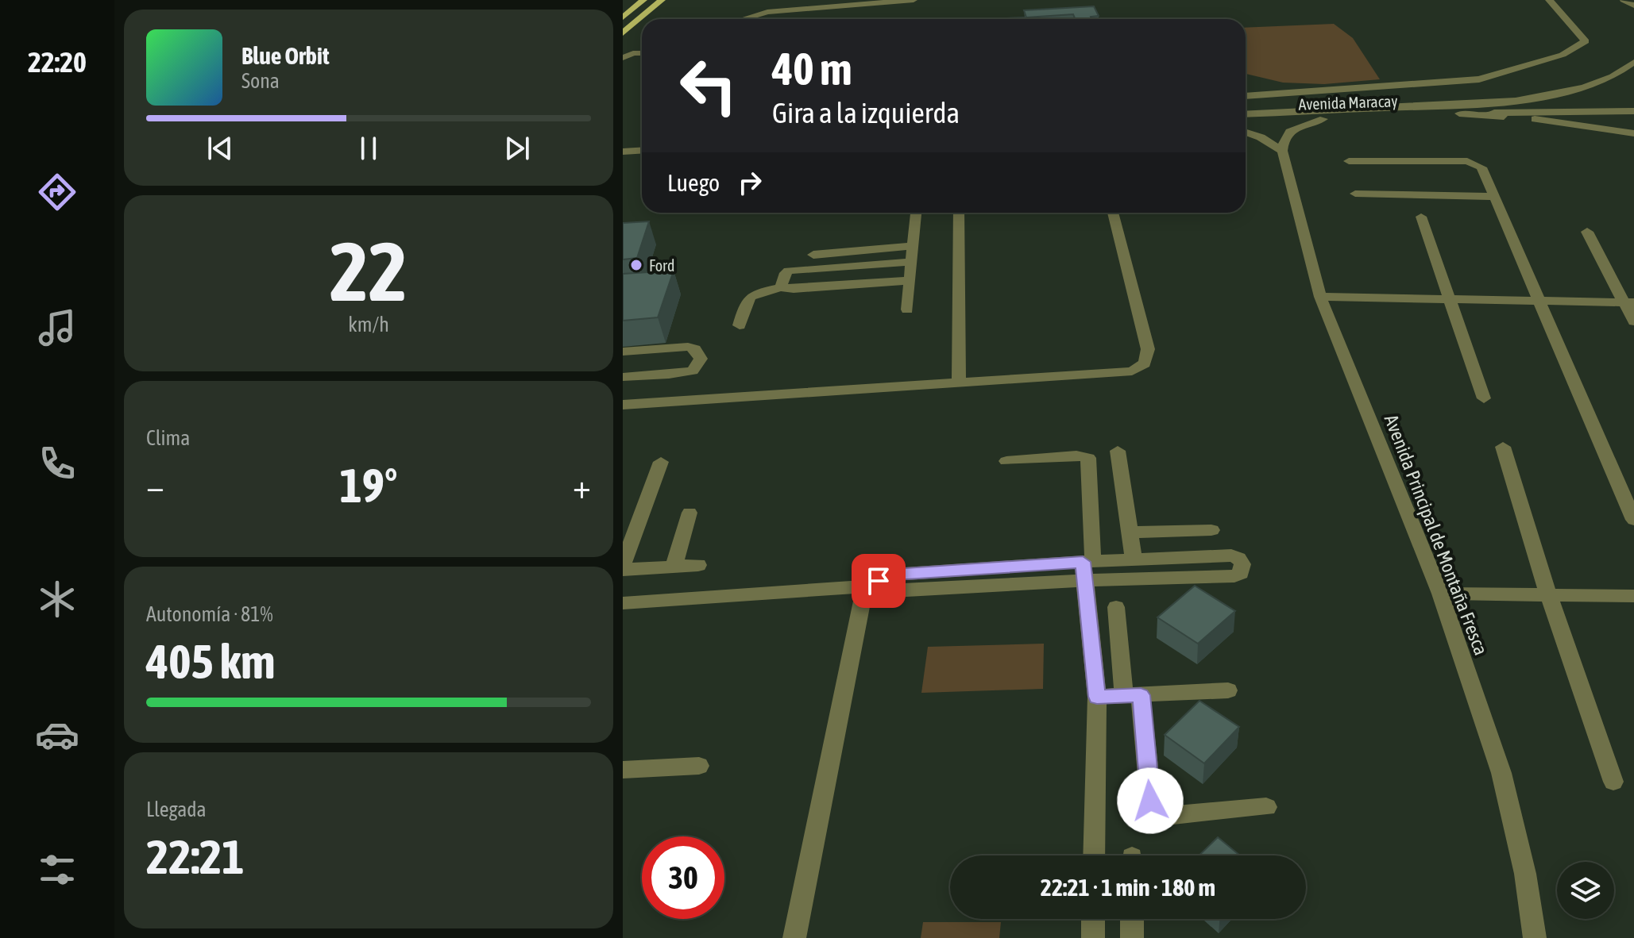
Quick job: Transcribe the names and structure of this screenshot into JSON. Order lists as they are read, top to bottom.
{
  "streets": {
    "street": ["Avenida Maracay", "Avenida Principal de Montaña Fresca"]
  },
  "places": ["Ford"],
  "page": {
    "tabs": "22:20",
    "turn": ["40 m", "Gira a la izquierda"],
    "song": ["Blue Orbit", "Sona"],
    "then": "Luego",
    "tile": [
      ["22", "km/h"],
      "Clima",
      ["Autonomía · 81%", "405 km"],
      ["Llegada", "22:21"]
    ],
    "heat": ["−", "19°", "+"],
    "limit": "30",
    "trip": "22:21 · 1 min · 180 m"
  }
}
